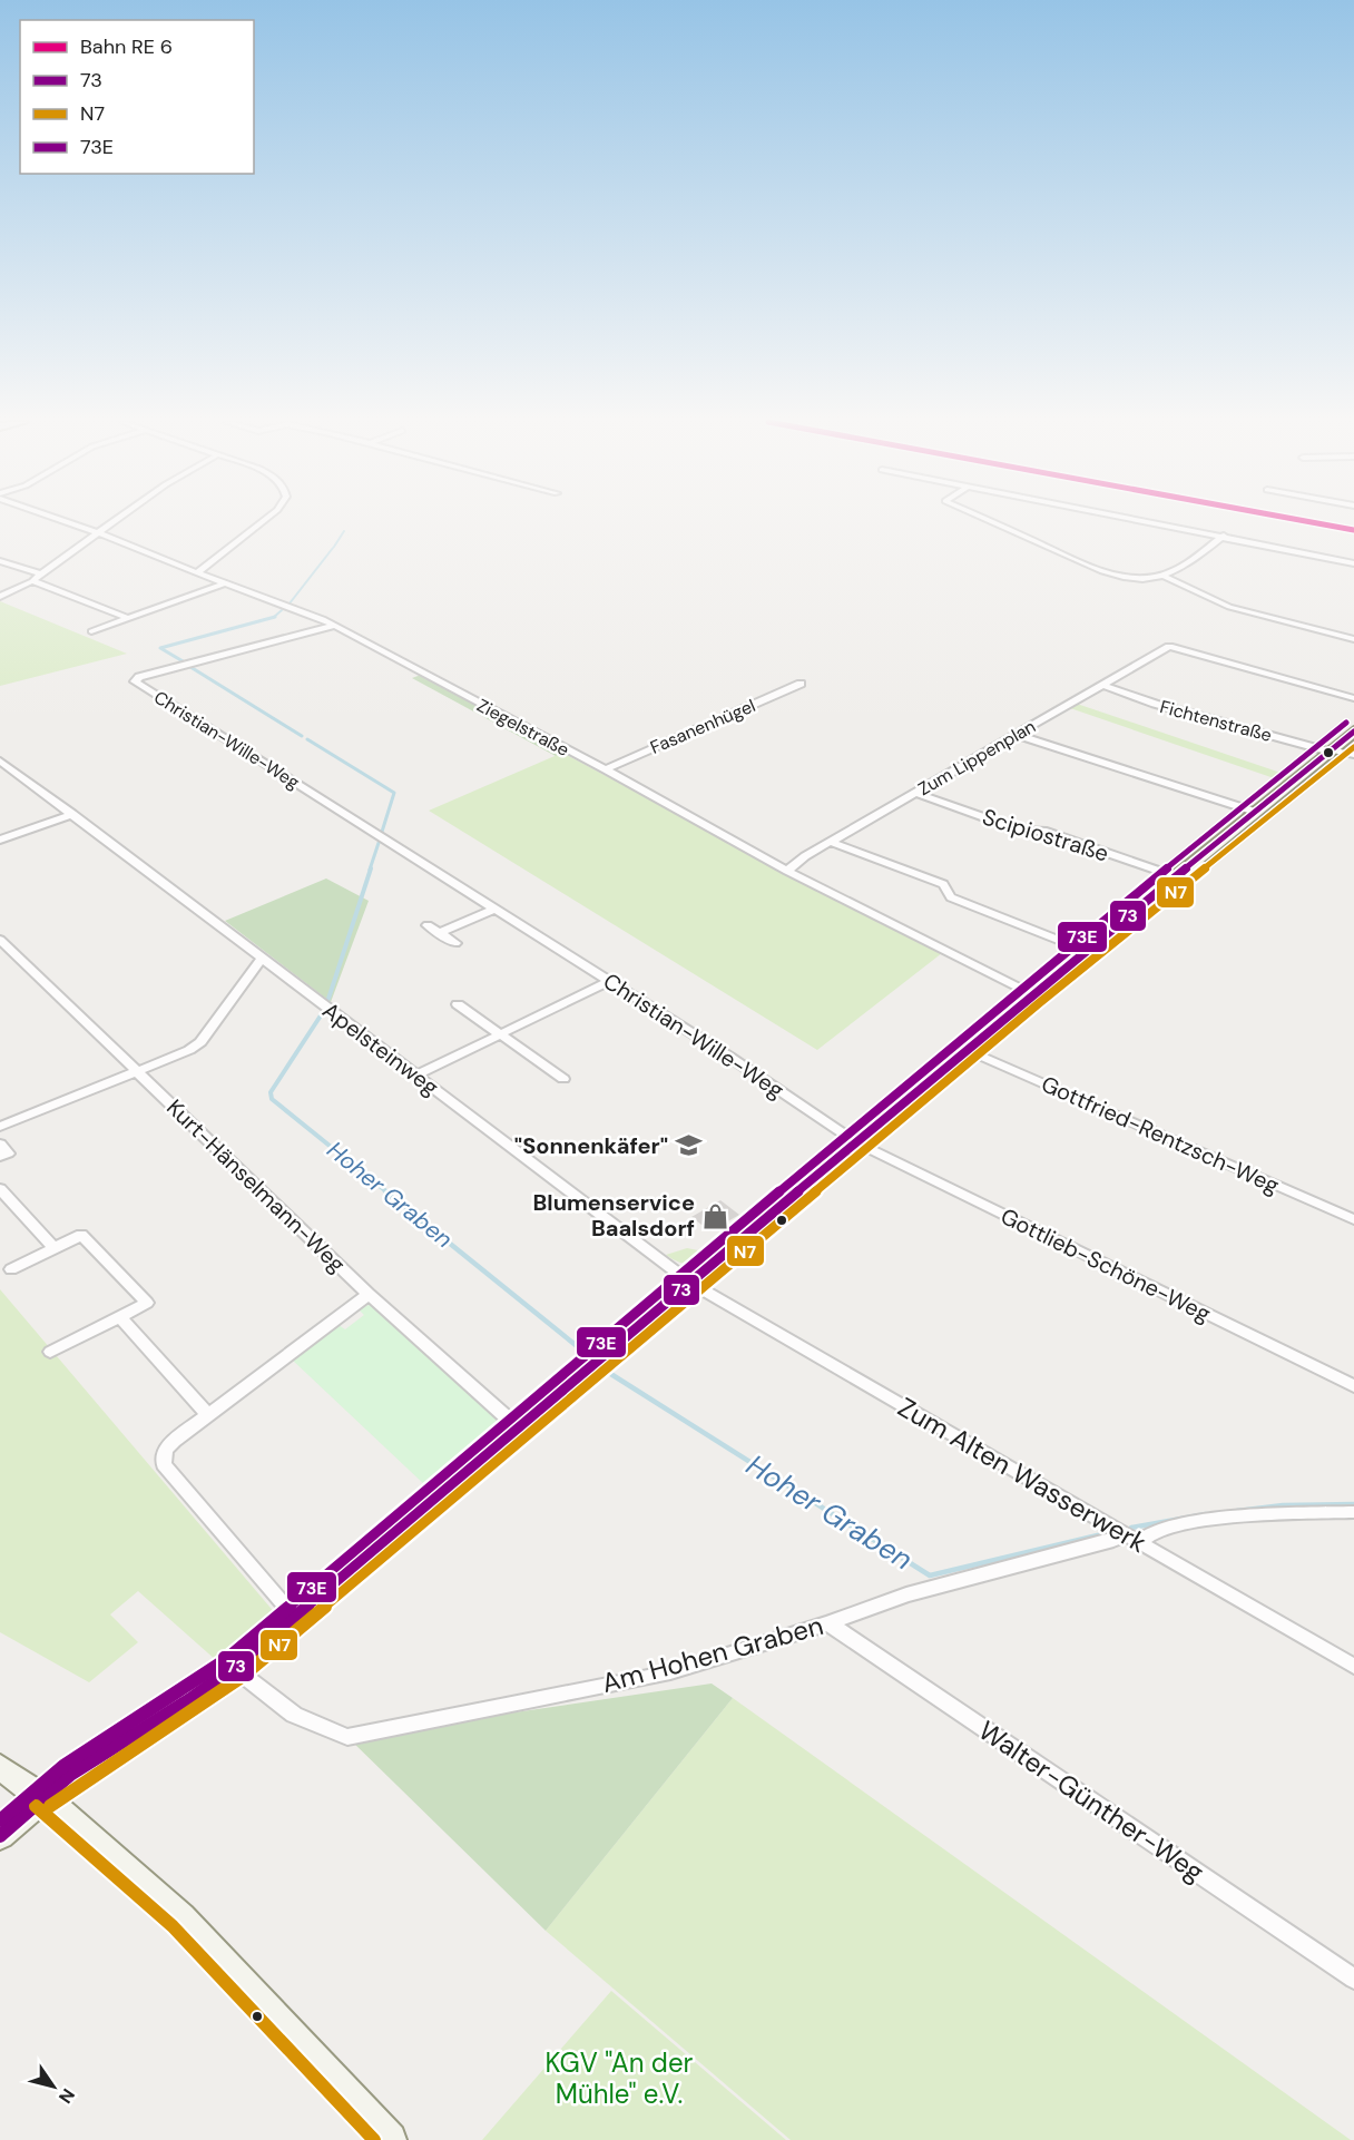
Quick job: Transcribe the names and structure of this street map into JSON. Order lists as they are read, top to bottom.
{
  "streets": {
    "street": [
      "Fichtenstraße",
      "Fasanenhügel",
      "Ziegelstraße",
      "Christian-Wille-Weg",
      "Zum Lippenplan",
      "Scipiostraße",
      "Apelsteinweg",
      "Gottfried-Rentzsch-Weg",
      "Kurt-Hänselmann-Weg",
      "Gottlieb-Schöne-Weg",
      "Zum Alten Wasserwerk",
      "Am Hohen Graben",
      "Walter-Günther-Weg"
    ]
  },
  "crossings": [
    ["Fichtenstraße", "Zum Lippenplan"],
    ["Fasanenhügel", "Ziegelstraße"],
    ["Ziegelstraße", "Christian-Wille-Weg"],
    ["Ziegelstraße", "Zum Lippenplan"],
    ["Christian-Wille-Weg", "Gottlieb-Schöne-Weg"],
    ["Zum Lippenplan", "Scipiostraße"],
    ["Apelsteinweg", "Zum Alten Wasserwerk"],
    ["Zum Alten Wasserwerk", "Am Hohen Graben"],
    ["Am Hohen Graben", "Walter-Günther-Weg"]
  ],
  "water": ["Hoher Graben"],
  "parks": ["KGV \"An der Mühle\" e.V."],
  "places": {
    "school or university": ["\"Sonnenkäfer\""],
    "shop": ["Blumenservice Baalsdorf"]
  },
  "lines": ["transit line 73E", "transit line 73", "transit line N7"],
  "legend": [
    "Bahn RE 6",
    "73",
    "N7",
    "73E"
  ],
  "north": "bottom right"
}
